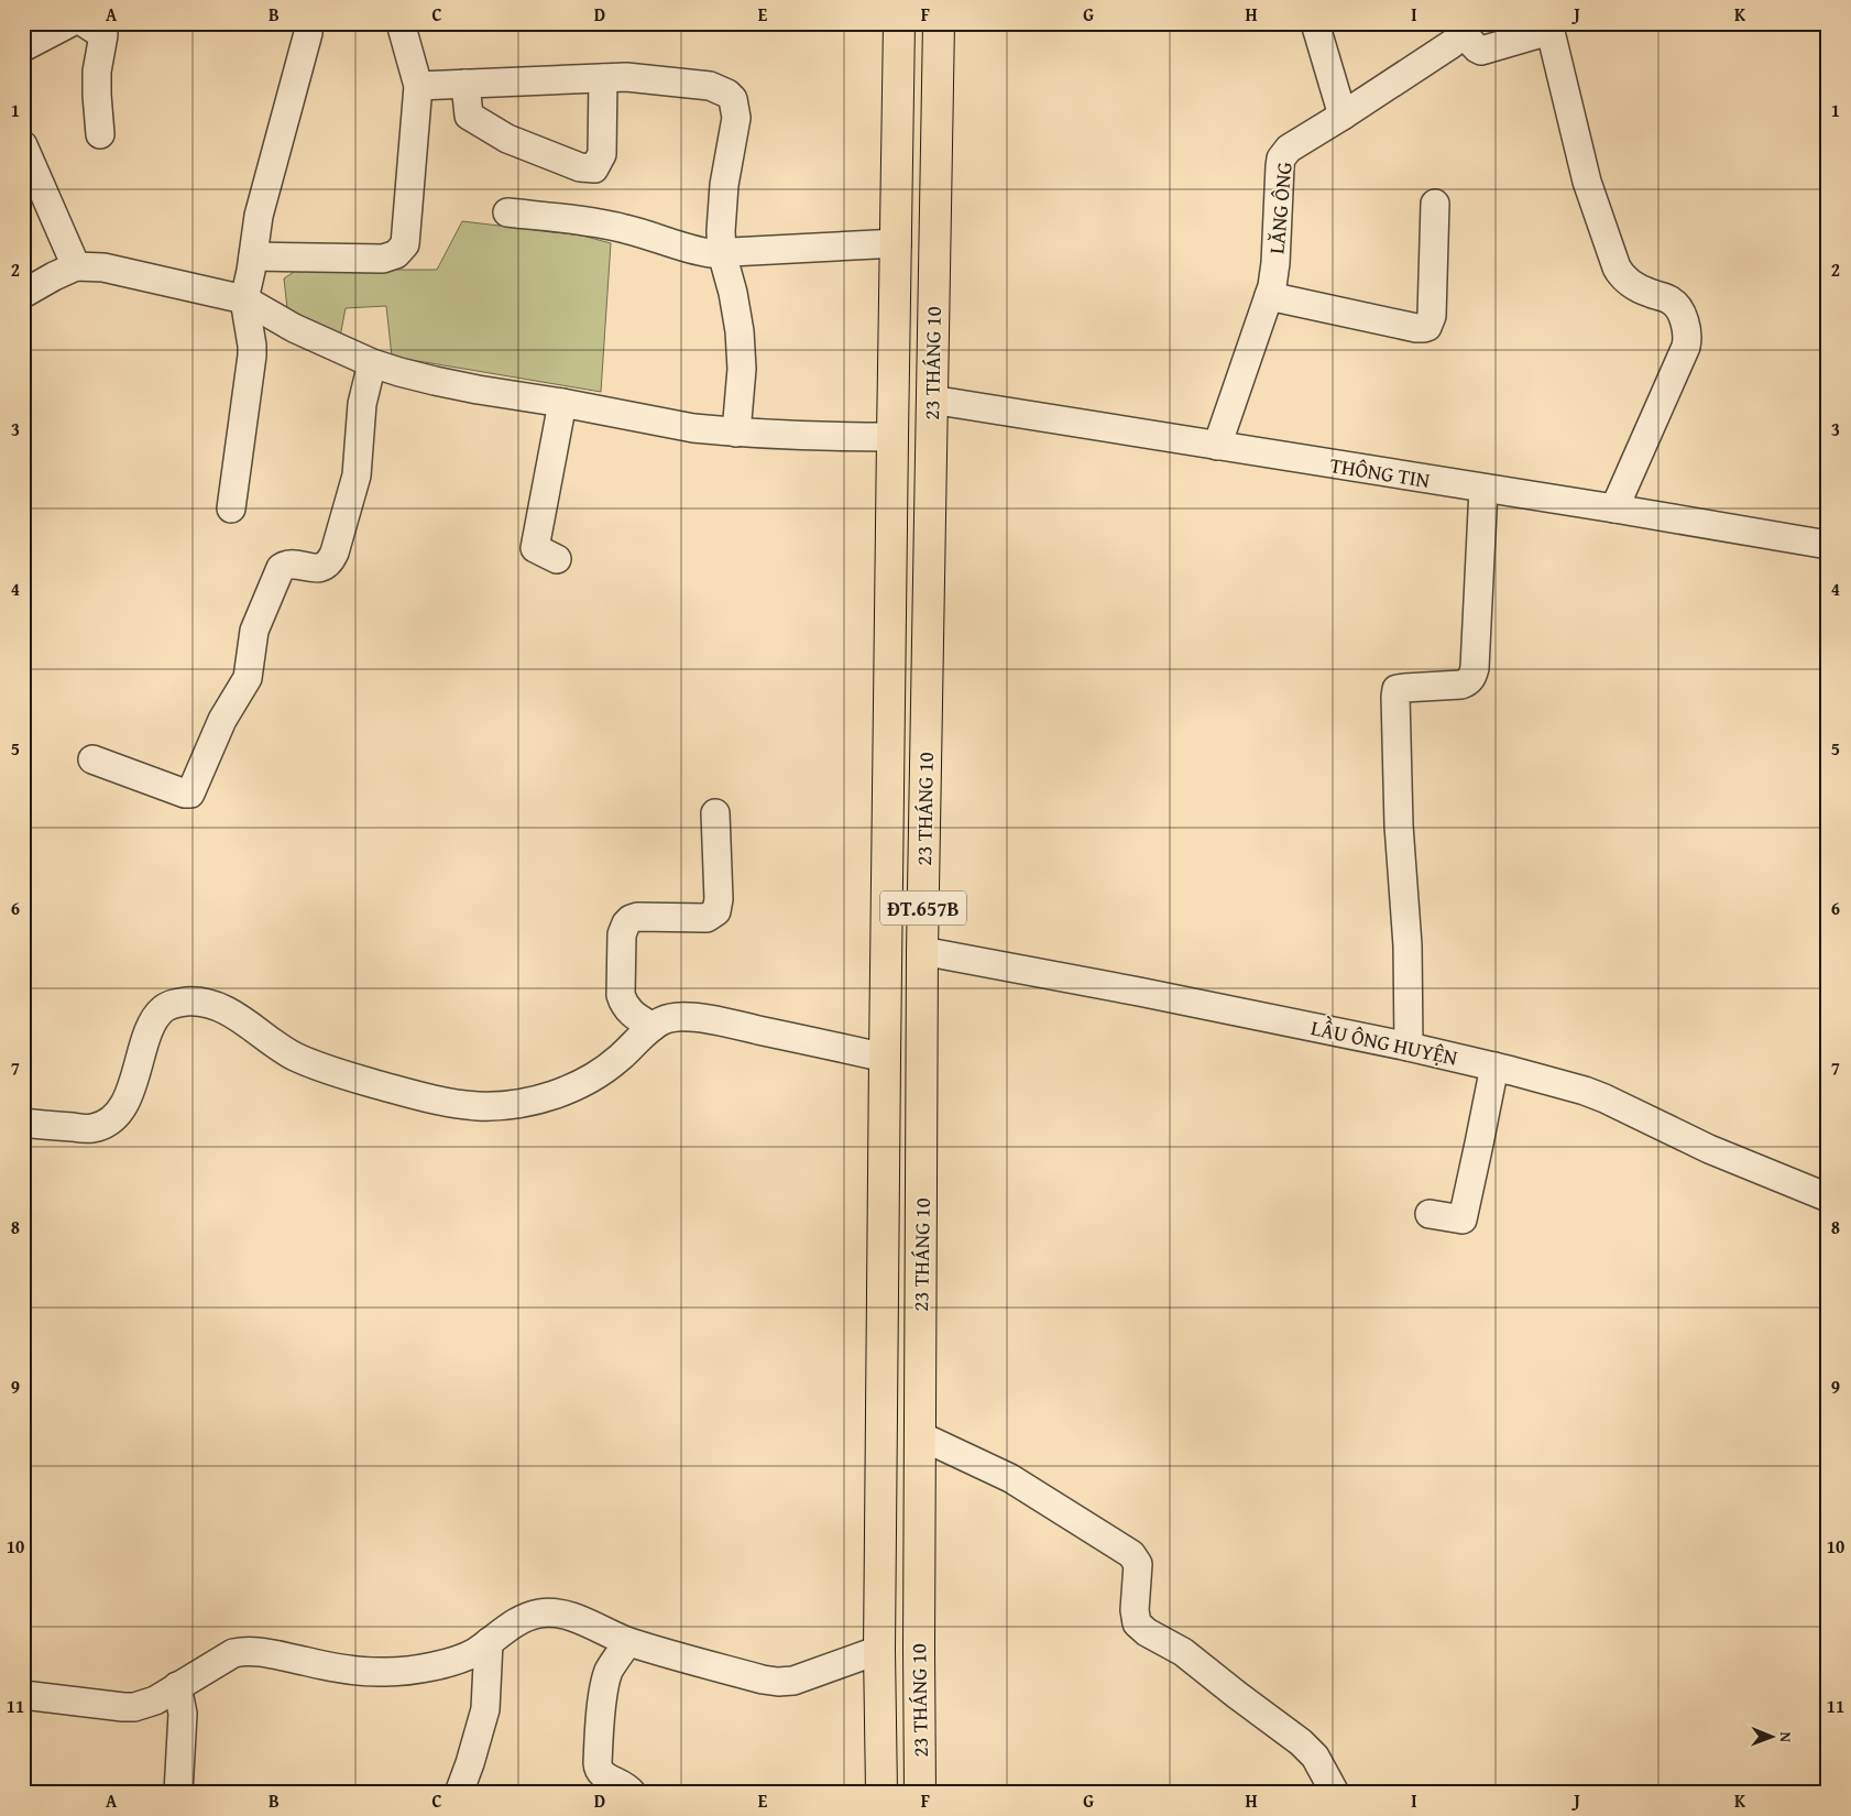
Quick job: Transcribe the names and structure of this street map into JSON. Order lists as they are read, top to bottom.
{
  "streets": {
    "main road": ["23 THÁNG 10", "ĐT.657B"],
    "street": ["LĂNG ÔNG", "THÔNG TIN", "LẦU ÔNG HUYỆN"]
  },
  "crossings": [
    ["LĂNG ÔNG", "THÔNG TIN"],
    ["23 THÁNG 10", "THÔNG TIN"],
    ["23 THÁNG 10", "LẦU ÔNG HUYỆN"]
  ],
  "north": "right",
  "grid": {
    "columns": [
      "A",
      "B",
      "C",
      "D",
      "E",
      "F",
      "G",
      "H",
      "I",
      "J",
      "K"
    ],
    "rows": [
      "1",
      "2",
      "3",
      "4",
      "5",
      "6",
      "7",
      "8",
      "9",
      "10",
      "11"
    ]
  }
}
